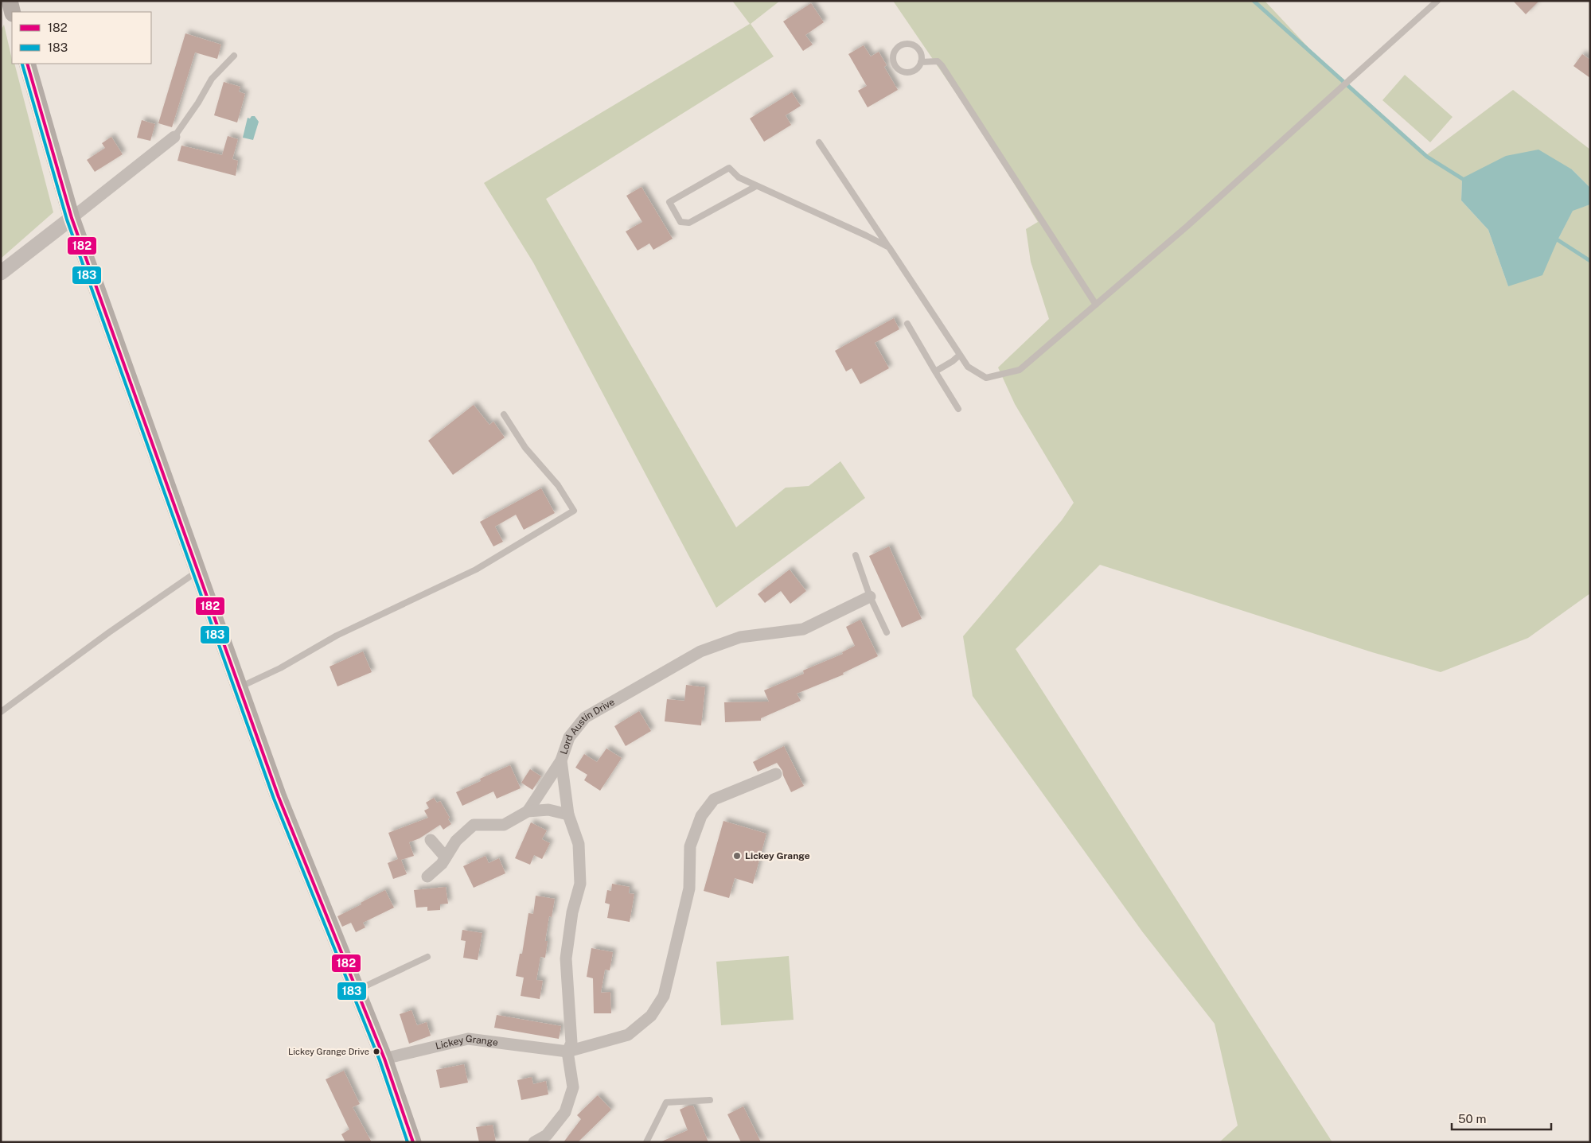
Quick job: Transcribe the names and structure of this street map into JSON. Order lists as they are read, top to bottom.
{
  "streets": {
    "street": ["Lord Austin Drive", "Lickey Grange"]
  },
  "crossings": [
    ["Lord Austin Drive", "Lickey Grange"]
  ],
  "places": ["Lickey Grange", "Lickey Grange Drive"],
  "lines": ["transit line 182", "transit line 183"],
  "legend": ["182", "183"],
  "scale_bar": "50 m"
}
